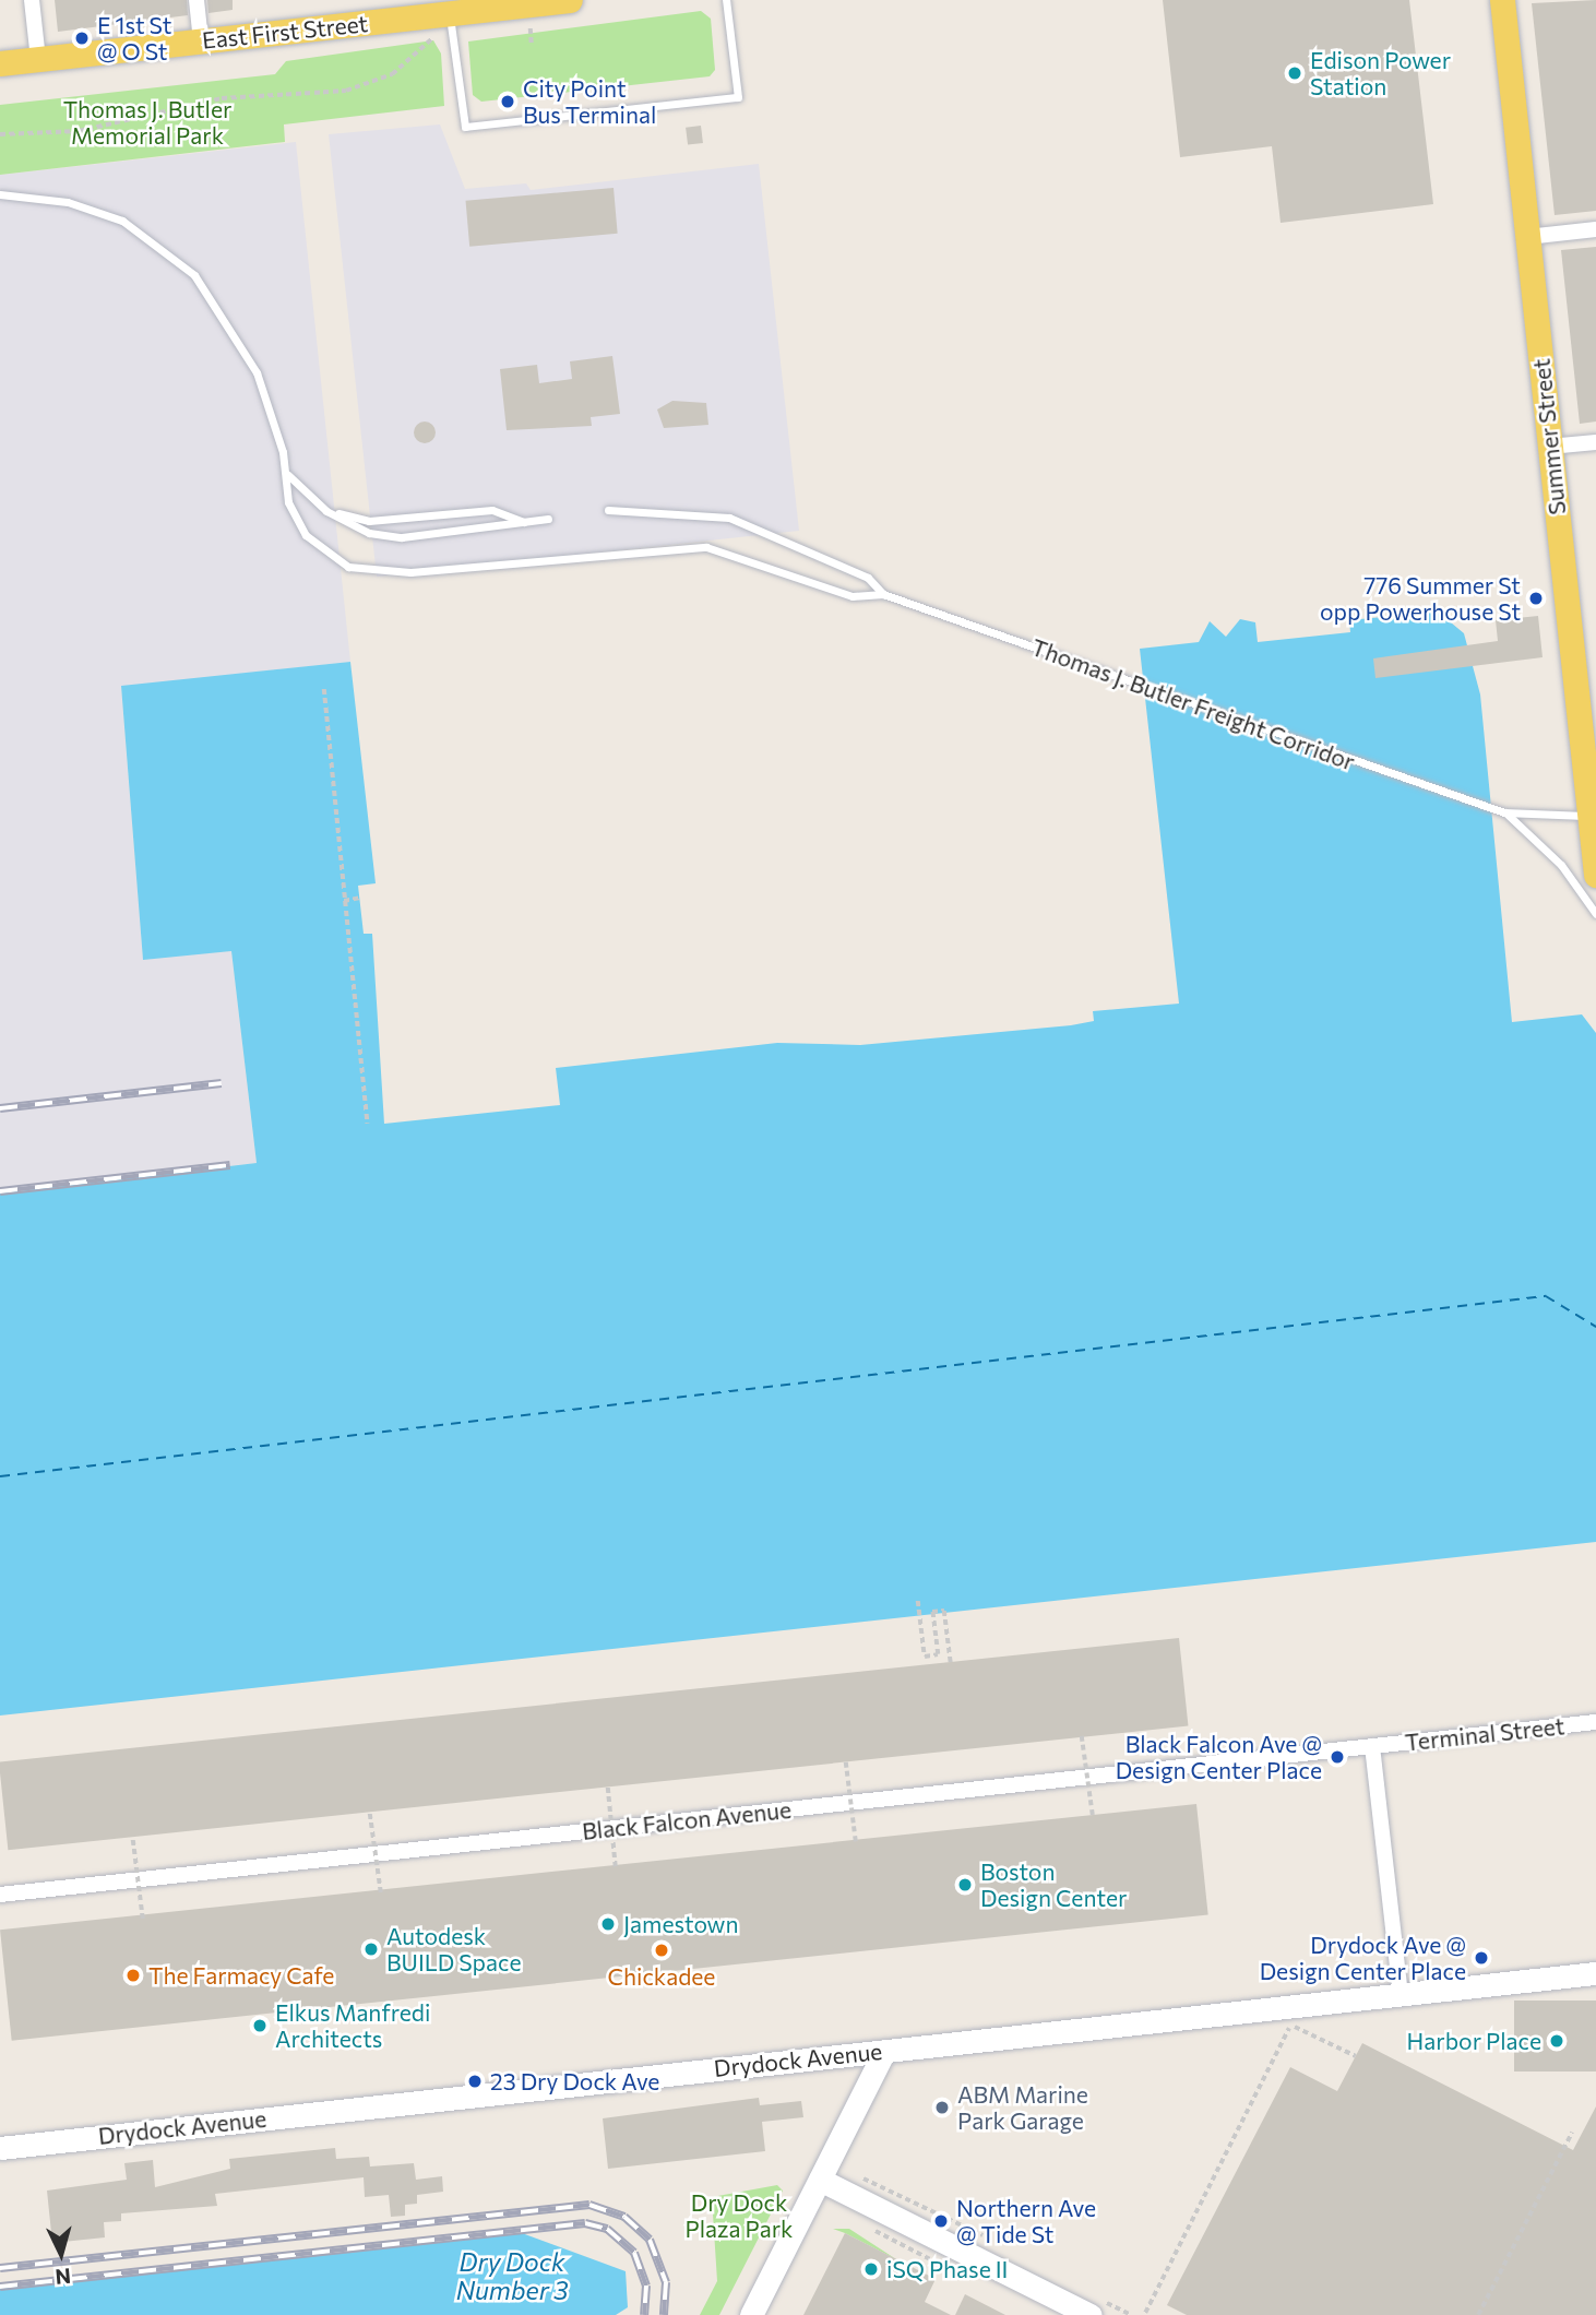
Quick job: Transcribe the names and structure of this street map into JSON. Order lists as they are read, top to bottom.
{
  "streets": {
    "main road": ["East First Street", "Summer Street"],
    "street": ["Terminal Street", "Black Falcon Avenue", "Drydock Avenue"],
    "lane": ["Thomas J. Butler Freight Corridor"]
  },
  "crossings": [
    ["Summer Street", "Thomas J. Butler Freight Corridor"],
    ["Terminal Street", "Black Falcon Avenue"]
  ],
  "water": ["Dry Dock Number 3"],
  "parks": ["Thomas J. Butler Memorial Park", "Dry Dock Plaza Park"],
  "places": [
    "E 1st St @ O St",
    "Edison Power Station",
    "City Point Bus Terminal",
    "776 Summer St opp Powerhouse St",
    "Black Falcon Ave @ Design Center Place",
    "Boston Design Center",
    "Jamestown",
    "Autodesk BUILD Space",
    "Chickadee",
    "Drydock Ave @ Design Center Place",
    "The Farmacy Cafe",
    "Elkus Manfredi Architects",
    "Harbor Place",
    "23 Dry Dock Ave",
    "ABM Marine Park Garage",
    "Northern Ave @ Tide St",
    "iSQ Phase II"
  ],
  "north": "bottom"
}
